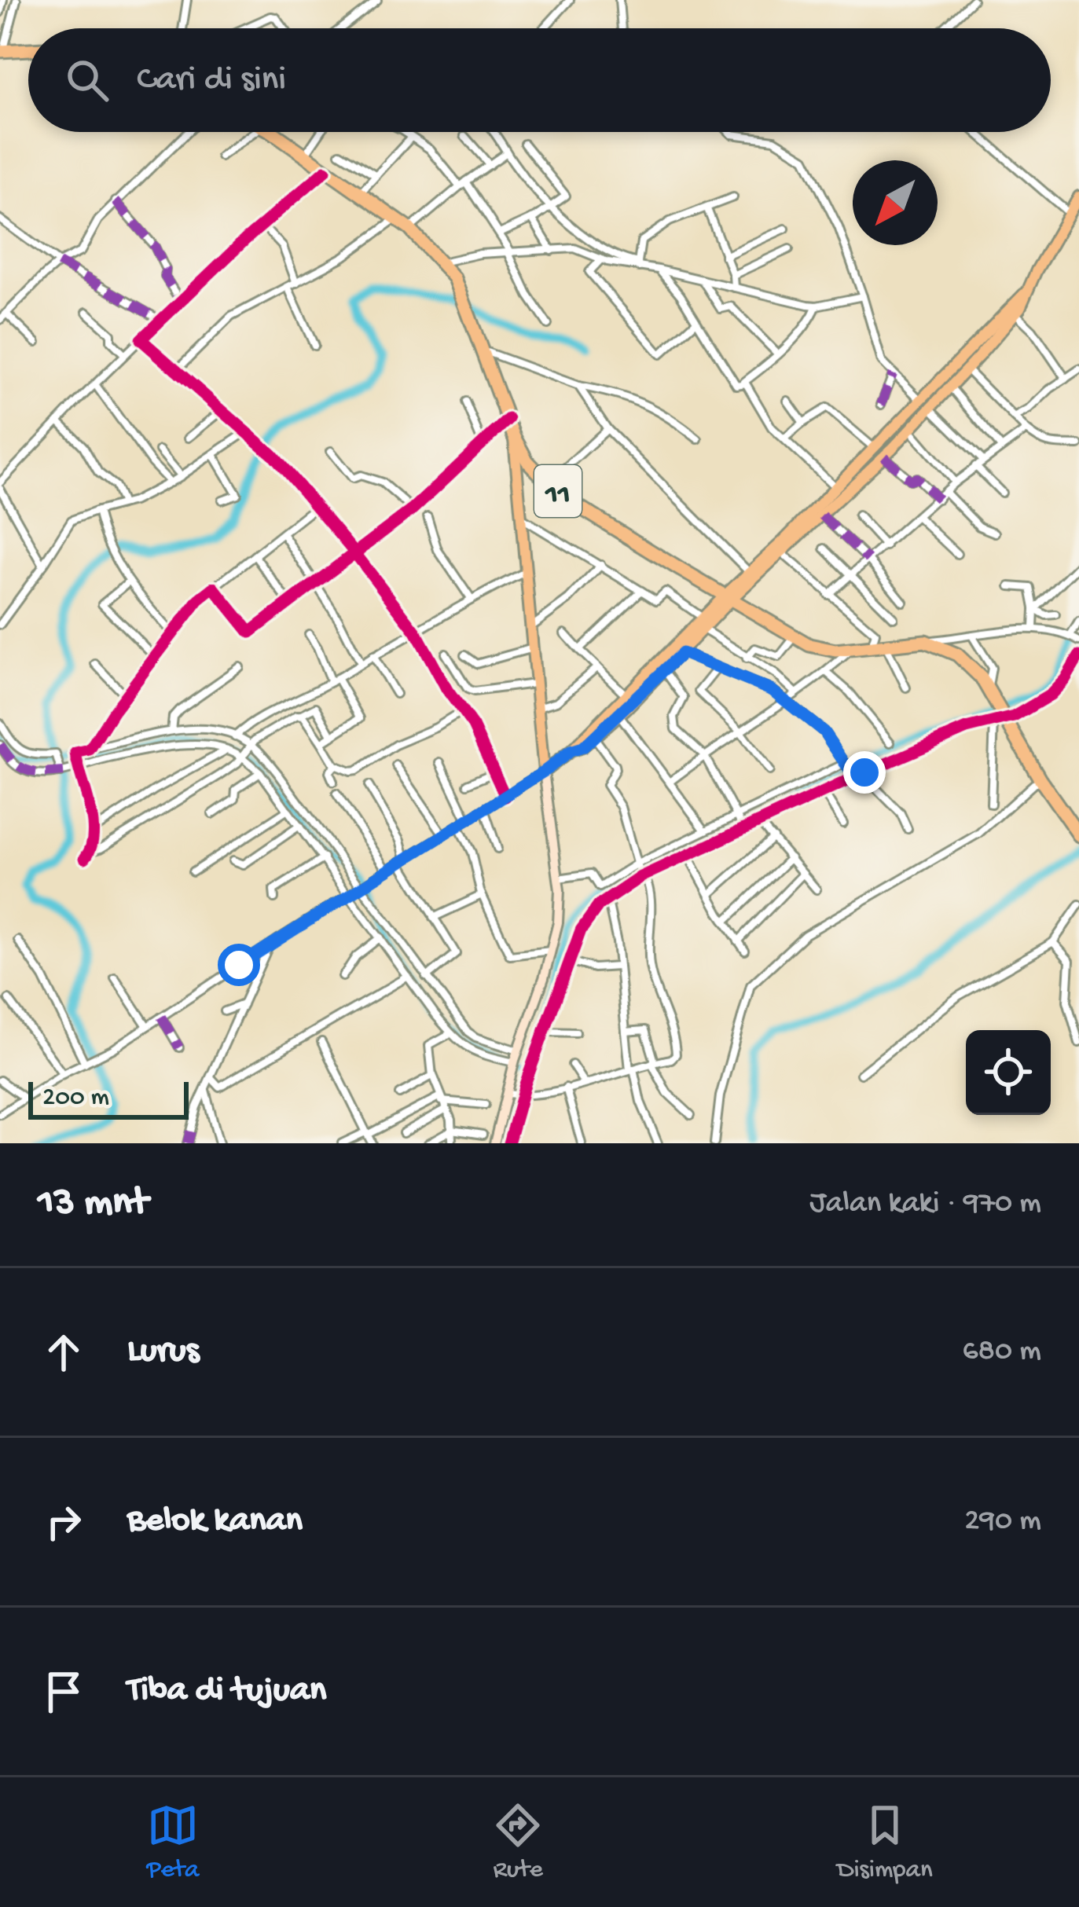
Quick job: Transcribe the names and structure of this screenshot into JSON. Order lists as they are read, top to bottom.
{
  "streets": {
    "highway": ["11"]
  },
  "scale_bar": "200 m",
  "north": "bottom left",
  "page": {
    "search": "Cari di sini",
    "scale": "200 m",
    "heading": ["13 mnt", "Jalan kaki · 970 m"],
    "list": [
      ["Lurus", "680 m"],
      ["Belok kanan", "290 m"],
      "Tiba di tujuan"
    ],
    "nav": ["Peta", "Rute", "Disimpan"]
  }
}
